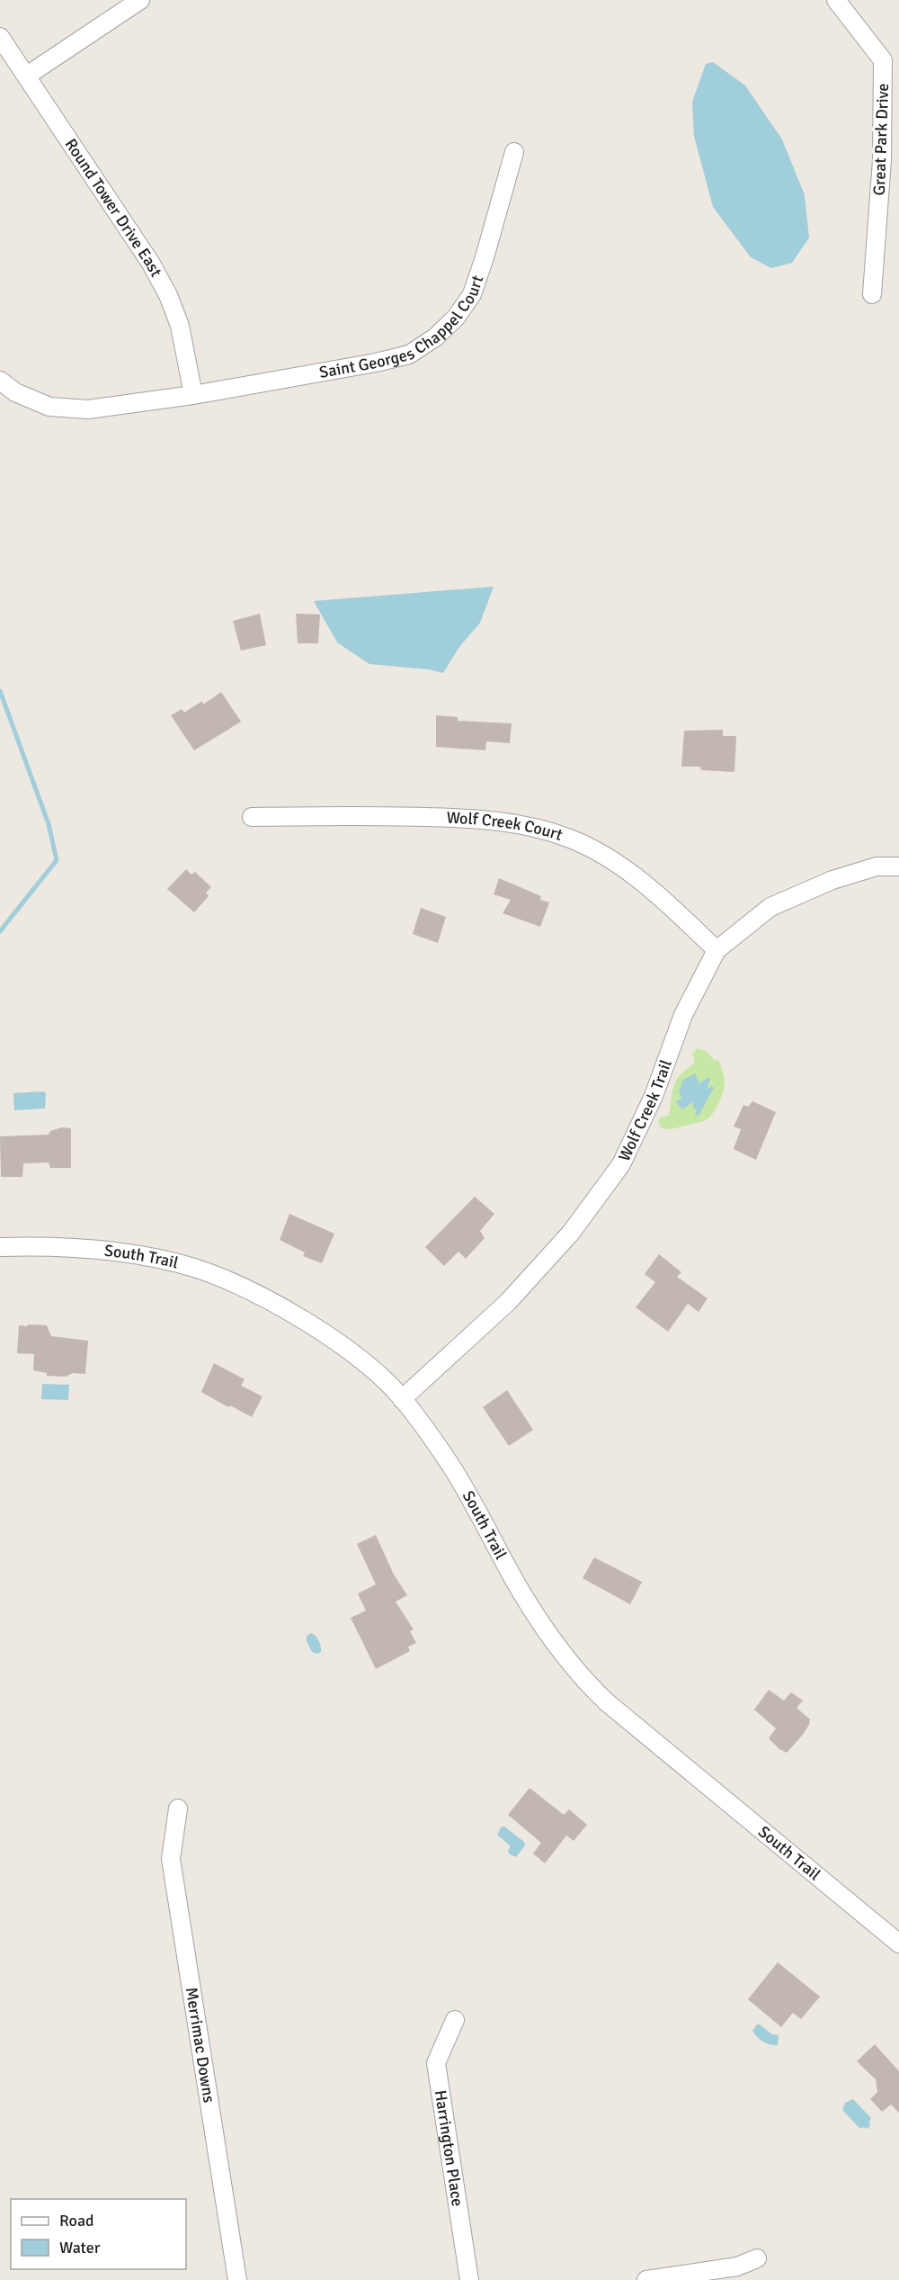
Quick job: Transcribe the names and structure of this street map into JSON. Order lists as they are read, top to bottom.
{
  "streets": {
    "street": [
      "Great Park Drive",
      "Round Tower Drive East",
      "Saint Georges Chappel Court",
      "Wolf Creek Court",
      "Wolf Creek Trail",
      "South Trail",
      "Merrimac Downs",
      "Harrington Place"
    ]
  },
  "crossings": [
    ["Round Tower Drive East", "Saint Georges Chappel Court"],
    ["Wolf Creek Court", "Wolf Creek Trail"],
    ["Wolf Creek Trail", "South Trail"]
  ],
  "legend": ["Road", "Water"]
}
